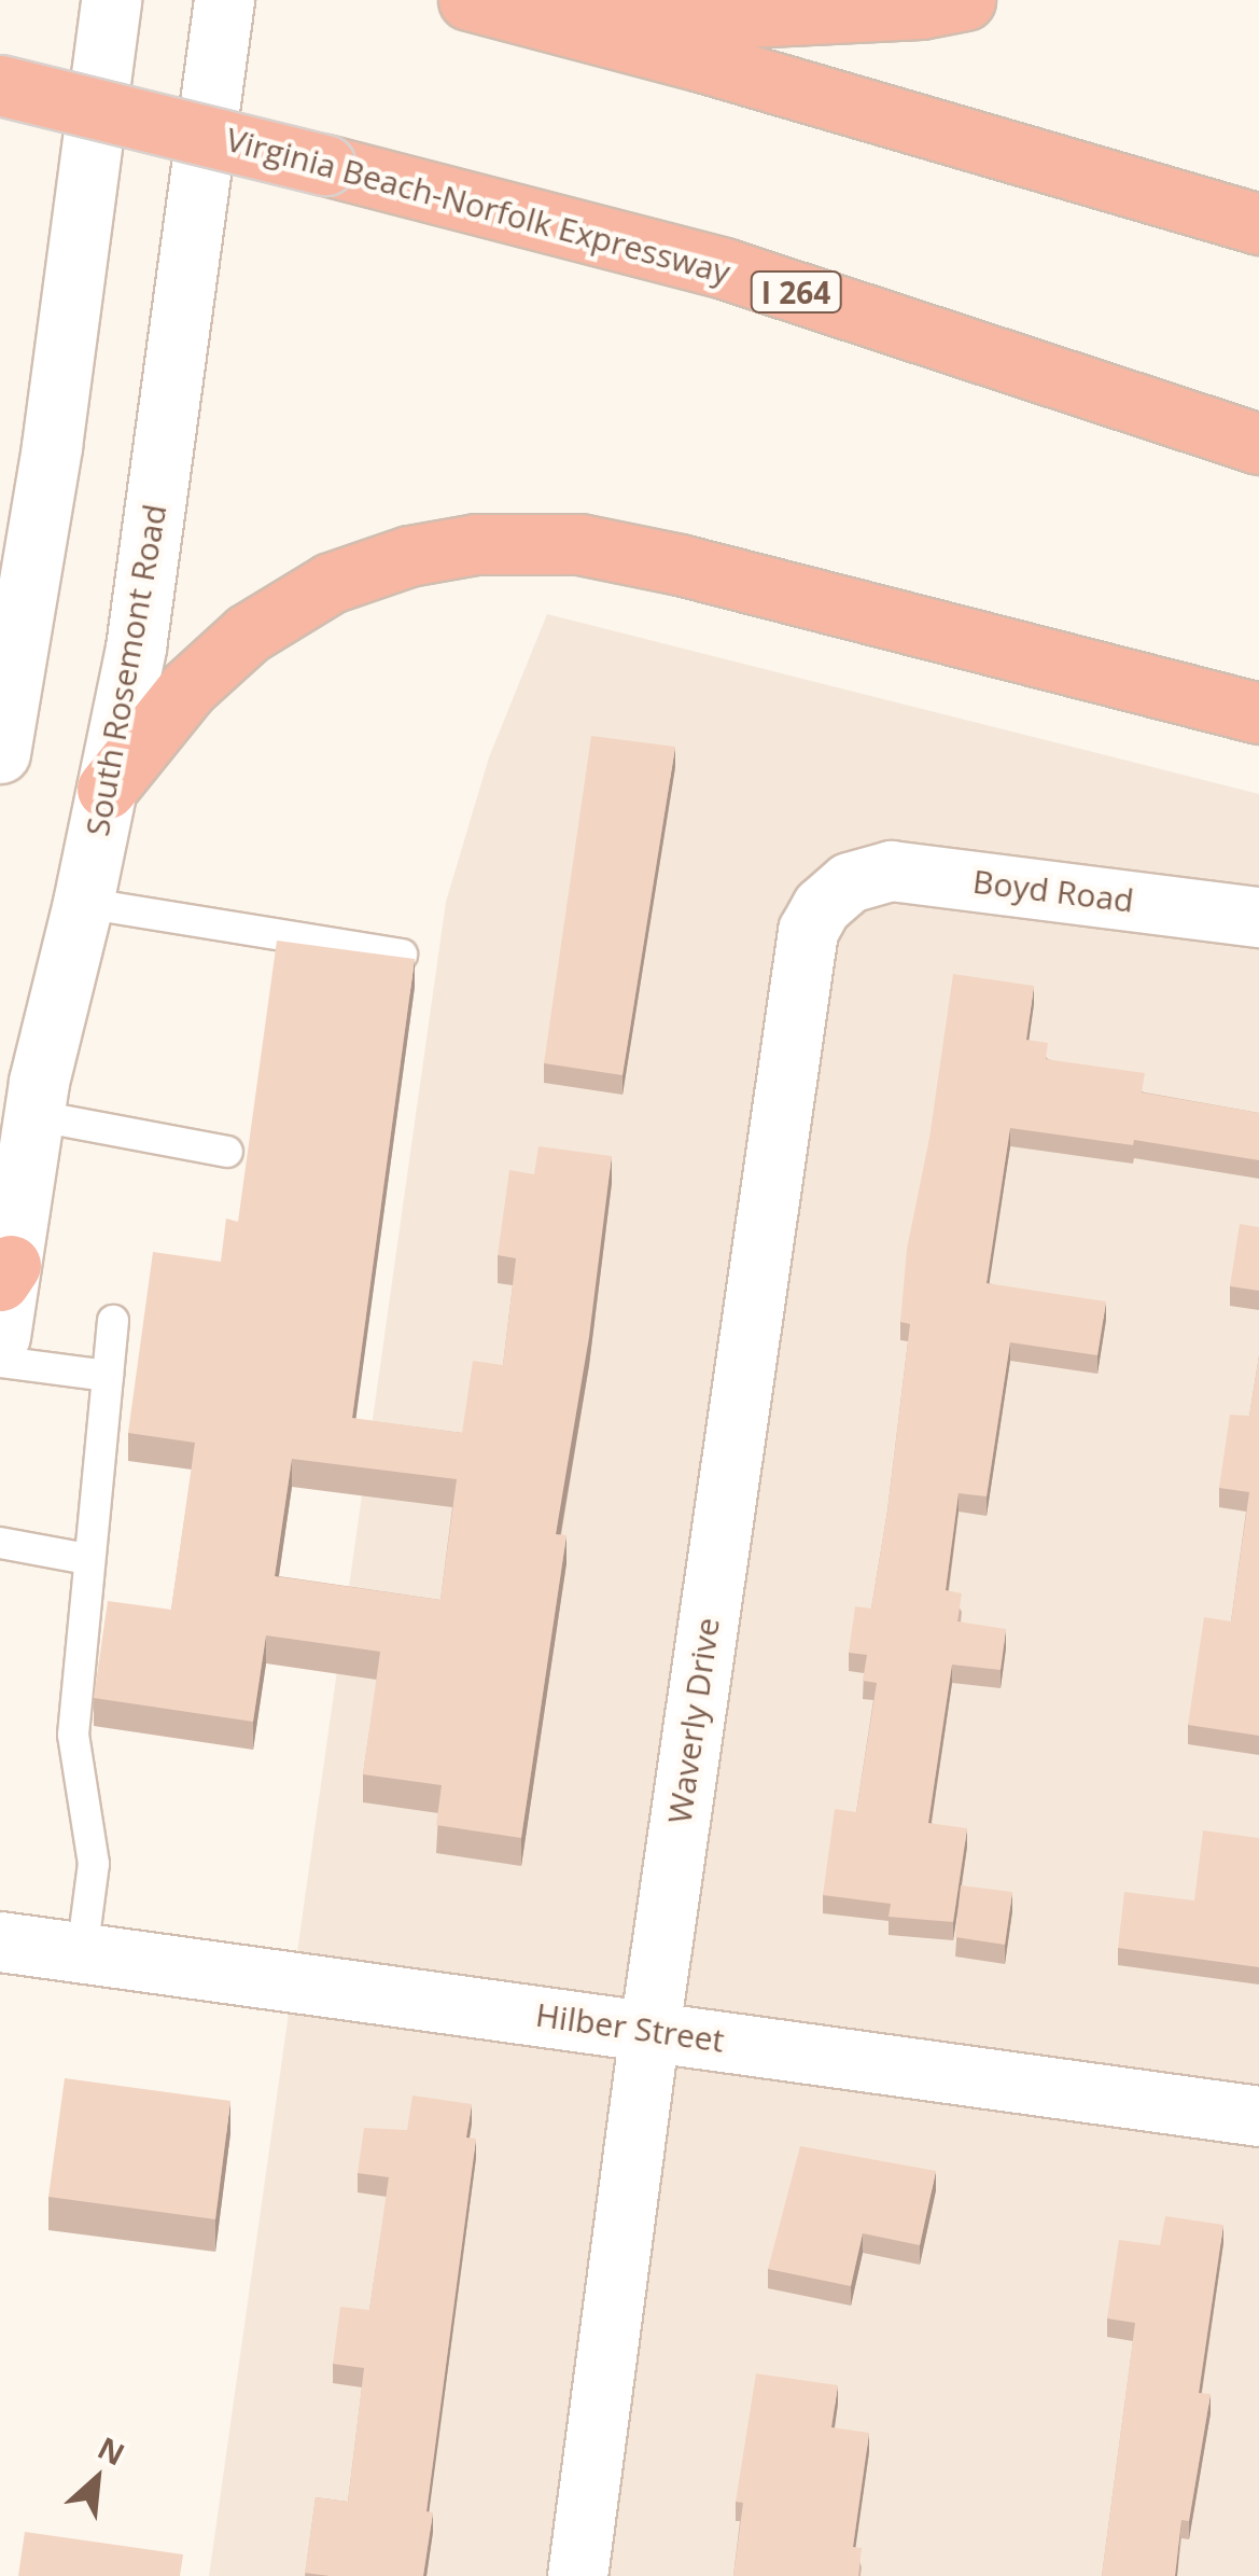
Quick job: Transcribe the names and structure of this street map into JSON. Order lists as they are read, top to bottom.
{
  "streets": {
    "highway": ["Virginia Beach-Norfolk Expressway", "I 264"],
    "street": [
      "South Rosemont Road",
      "Boyd Road",
      "Waverly Drive",
      "Hilber Street"
    ]
  },
  "crossings": [
    ["Boyd Road", "Waverly Drive"],
    ["Waverly Drive", "Hilber Street"]
  ],
  "north": "top right"
}
